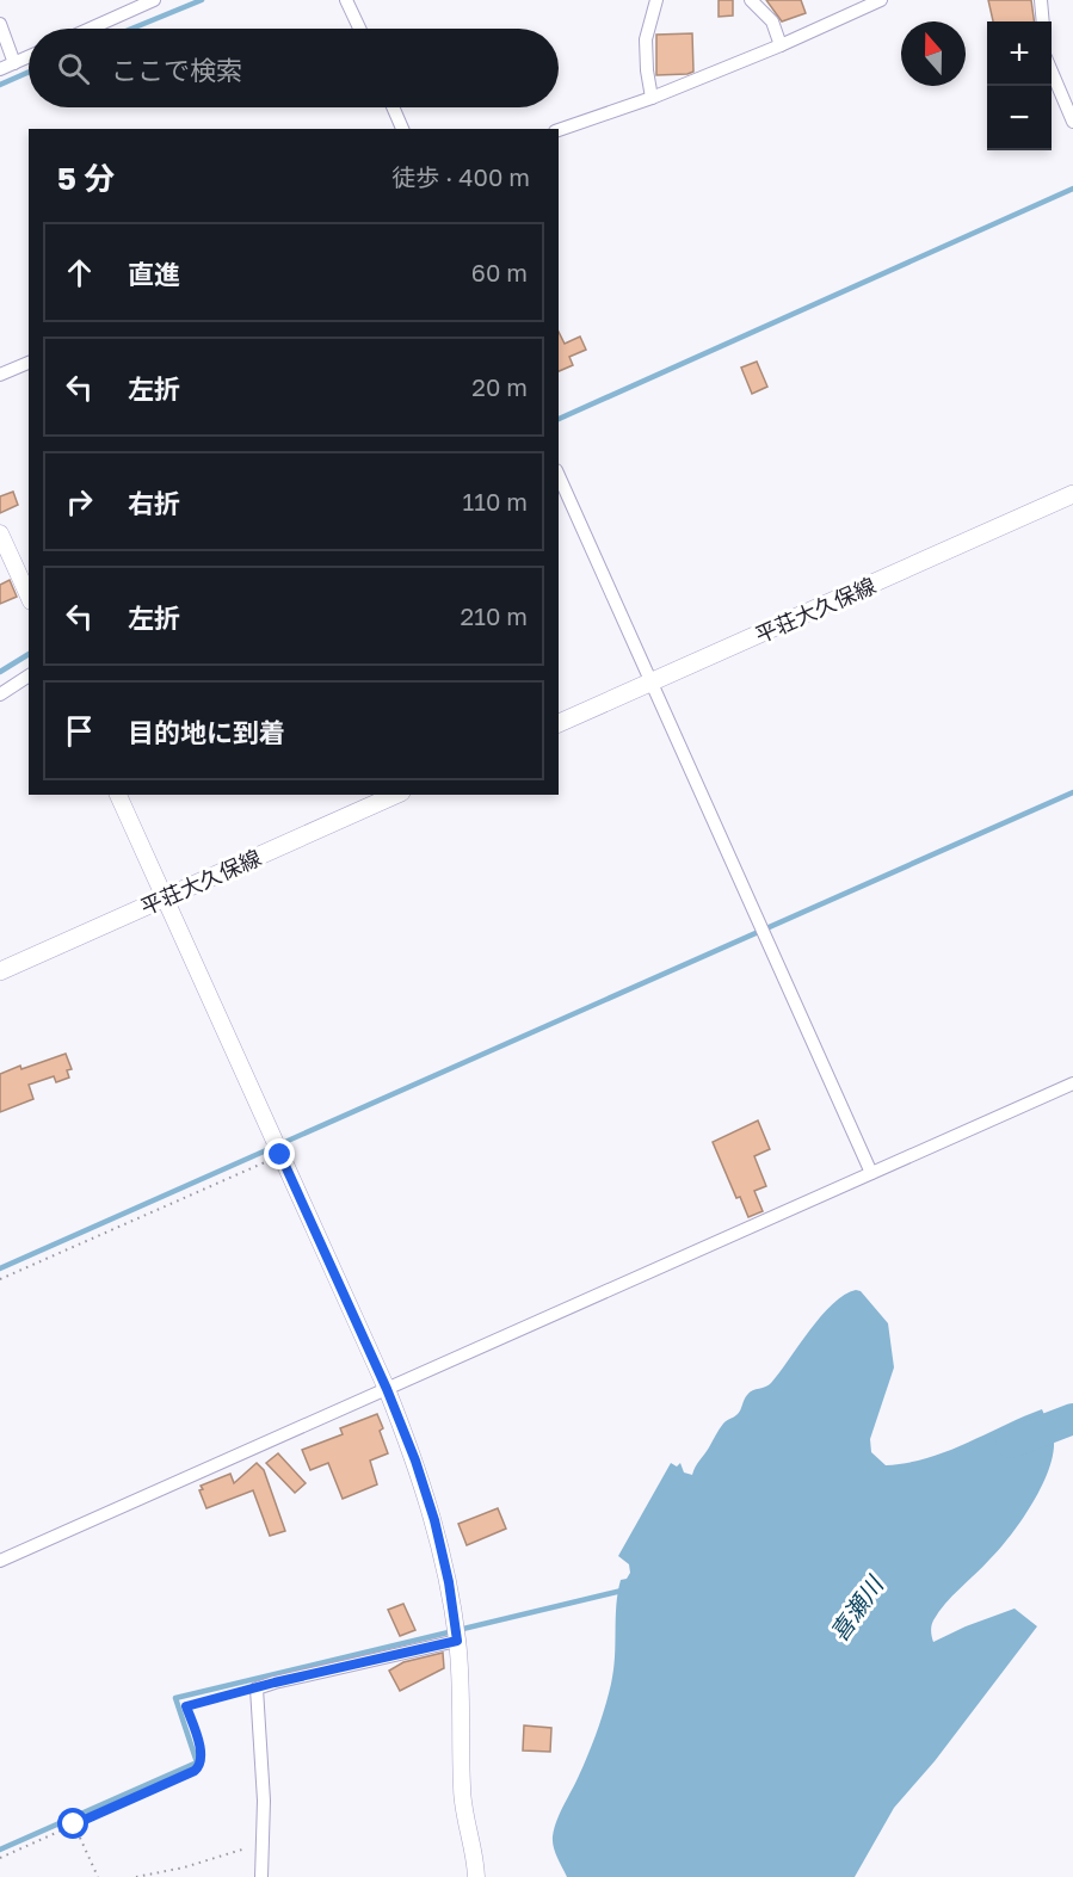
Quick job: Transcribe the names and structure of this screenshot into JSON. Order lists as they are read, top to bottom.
{
  "streets": {
    "main road": ["平荘大久保線"]
  },
  "water": ["喜瀬川"],
  "north": "top",
  "page": {
    "map_buttons": ["+", "−"],
    "search": "ここで検索",
    "heading": ["5 分", "徒歩 · 400 m"],
    "list": [
      ["直進", "60 m"],
      ["左折", "20 m"],
      ["右折", "110 m"],
      ["左折", "210 m"],
      "目的地に到着"
    ]
  }
}
